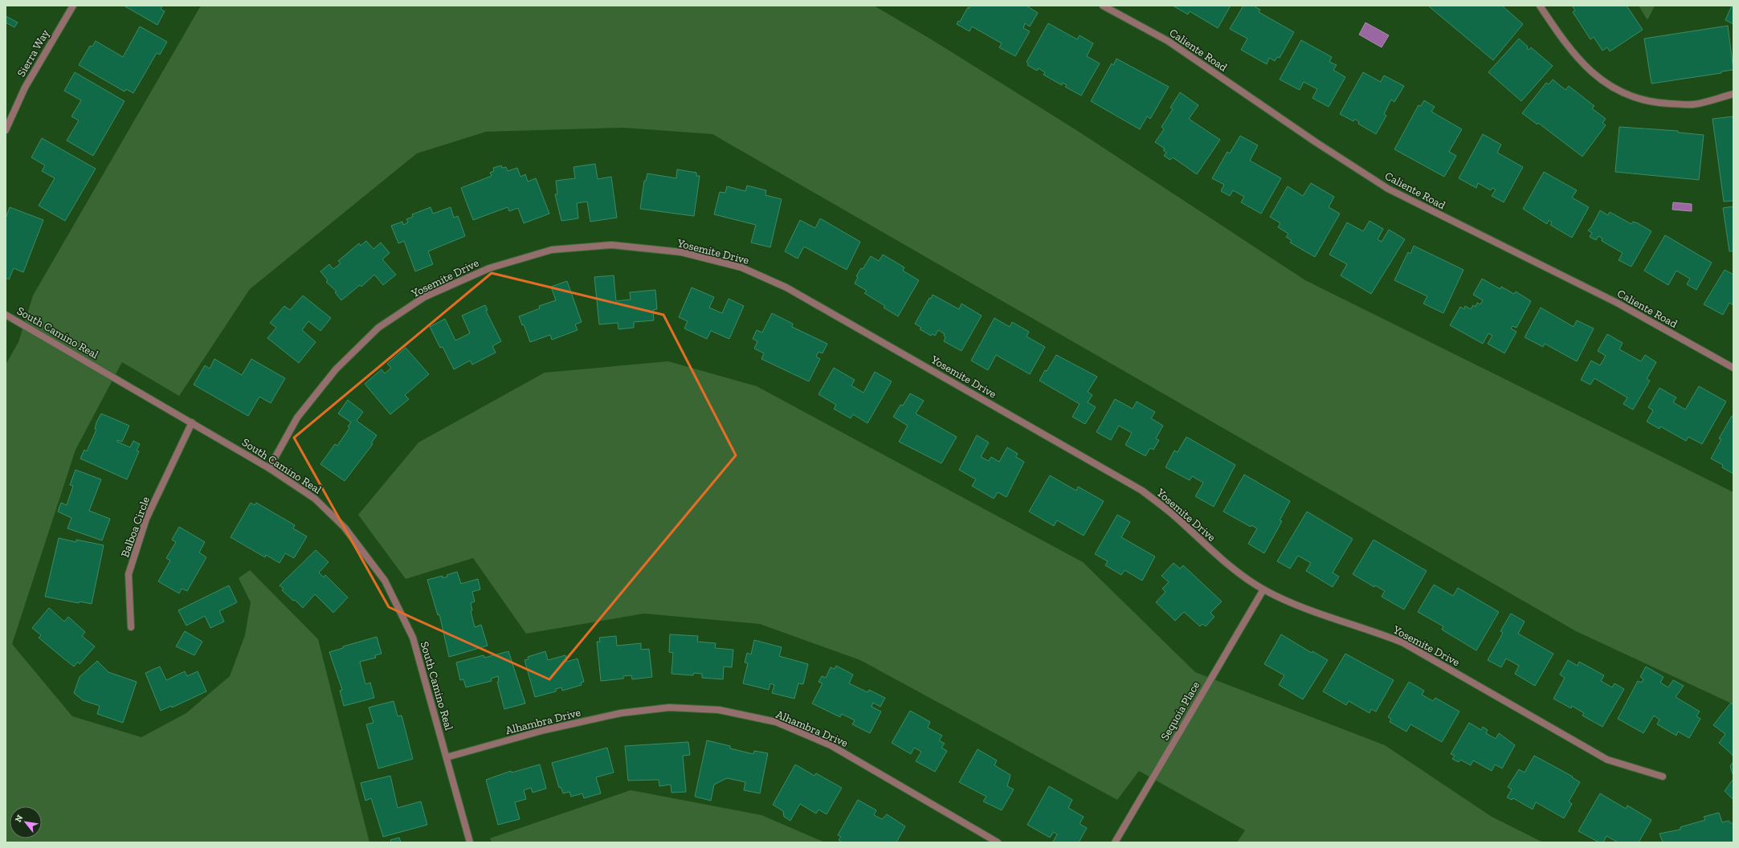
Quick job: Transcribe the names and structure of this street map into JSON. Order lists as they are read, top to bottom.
{
  "streets": {
    "street": [
      "Caliente Road",
      "Sierra Way",
      "Yosemite Drive",
      "South Camino Real",
      "Balboa Circle",
      "Sequoia Place",
      "Alhambra Drive"
    ]
  },
  "crossings": [
    ["Yosemite Drive", "South Camino Real"],
    ["Yosemite Drive", "Sequoia Place"],
    ["South Camino Real", "Balboa Circle"],
    ["South Camino Real", "Alhambra Drive"]
  ],
  "north": "top left"
}
